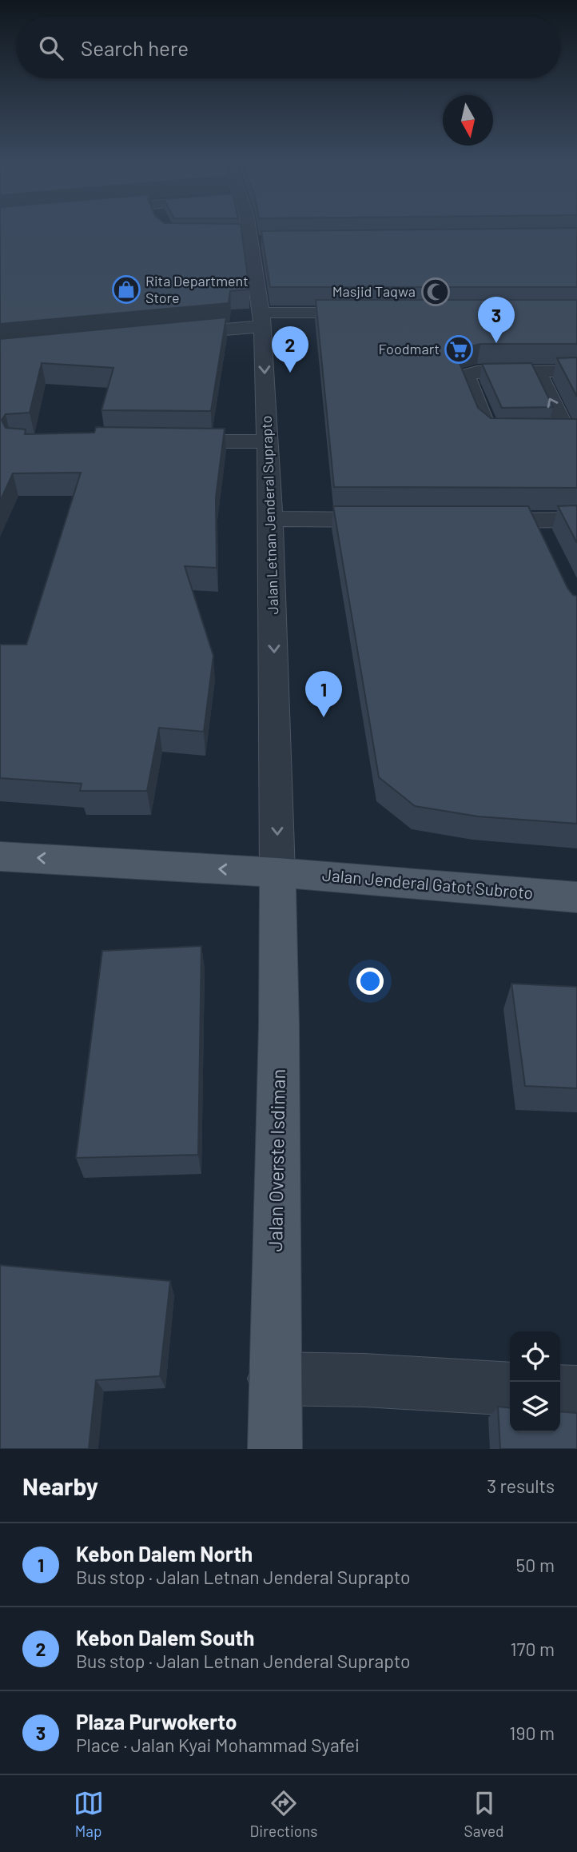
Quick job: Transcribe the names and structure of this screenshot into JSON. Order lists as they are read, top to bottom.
{
  "streets": {
    "main road": ["Jalan Jenderal Gatot Subroto", "Jalan Overste Isdiman"],
    "street": ["Jalan Letnan Jenderal Suprapto"]
  },
  "crossings": [
    ["Jalan Letnan Jenderal Suprapto", "Jalan Jenderal Gatot Subroto"],
    ["Jalan Letnan Jenderal Suprapto", "Jalan Overste Isdiman"],
    ["Jalan Jenderal Gatot Subroto", "Jalan Overste Isdiman"]
  ],
  "one_way": ["Jalan Letnan Jenderal Suprapto", "Jalan Jenderal Gatot Subroto"],
  "places": {
    "shop": ["Rita Department Store"],
    "mosque": ["Masjid Taqwa"],
    "supermarket": ["Foodmart"]
  },
  "north": "bottom",
  "page": {
    "search": "Search here",
    "pins": ["3", "2", "1"],
    "heading": ["Nearby", "3 results"],
    "list": [
      {
        "mark": "1",
        "name": "Kebon Dalem North",
        "note": "Bus stop · Jalan Letnan Jenderal Suprapto",
        "value": "50 m"
      },
      {
        "mark": "2",
        "name": "Kebon Dalem South",
        "note": "Bus stop · Jalan Letnan Jenderal Suprapto",
        "value": "170 m"
      },
      {
        "mark": "3",
        "name": "Plaza Purwokerto",
        "note": "Place · Jalan Kyai Mohammad Syafei",
        "value": "190 m"
      }
    ],
    "nav": ["Map", "Directions", "Saved"]
  }
}
